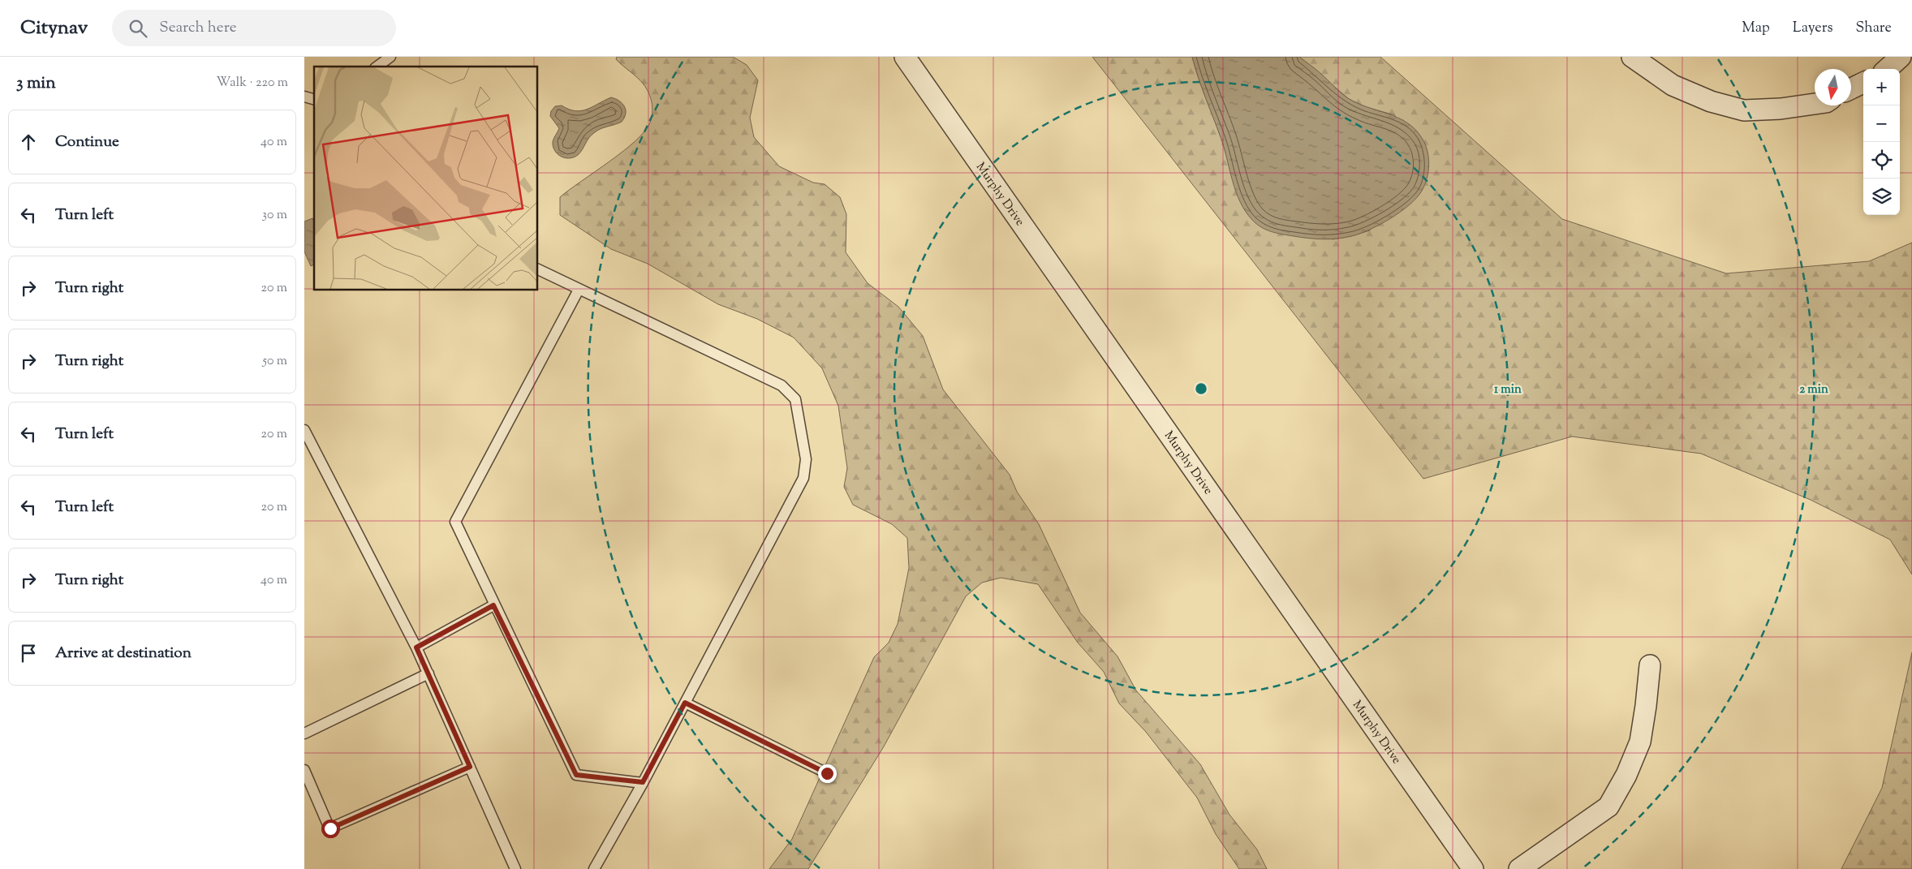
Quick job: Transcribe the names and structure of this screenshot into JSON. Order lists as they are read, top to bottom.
{
  "streets": {
    "street": ["Murphy Drive"]
  },
  "north": "bottom",
  "page": {
    "header": "Citynav",
    "search": "Search here",
    "nav": ["Map", "Layers", "Share"],
    "heading": ["3 min", "Walk · 220 m"],
    "map_buttons": ["+", "−"],
    "list": [
      ["Continue", "40 m"],
      ["Turn left", "30 m"],
      ["Turn right", "20 m"],
      ["Turn right", "50 m"],
      ["Turn left", "20 m"],
      ["Turn left", "20 m"],
      ["Turn right", "40 m"],
      "Arrive at destination"
    ]
  },
  "rings": ["1 min", "2 min"]
}
